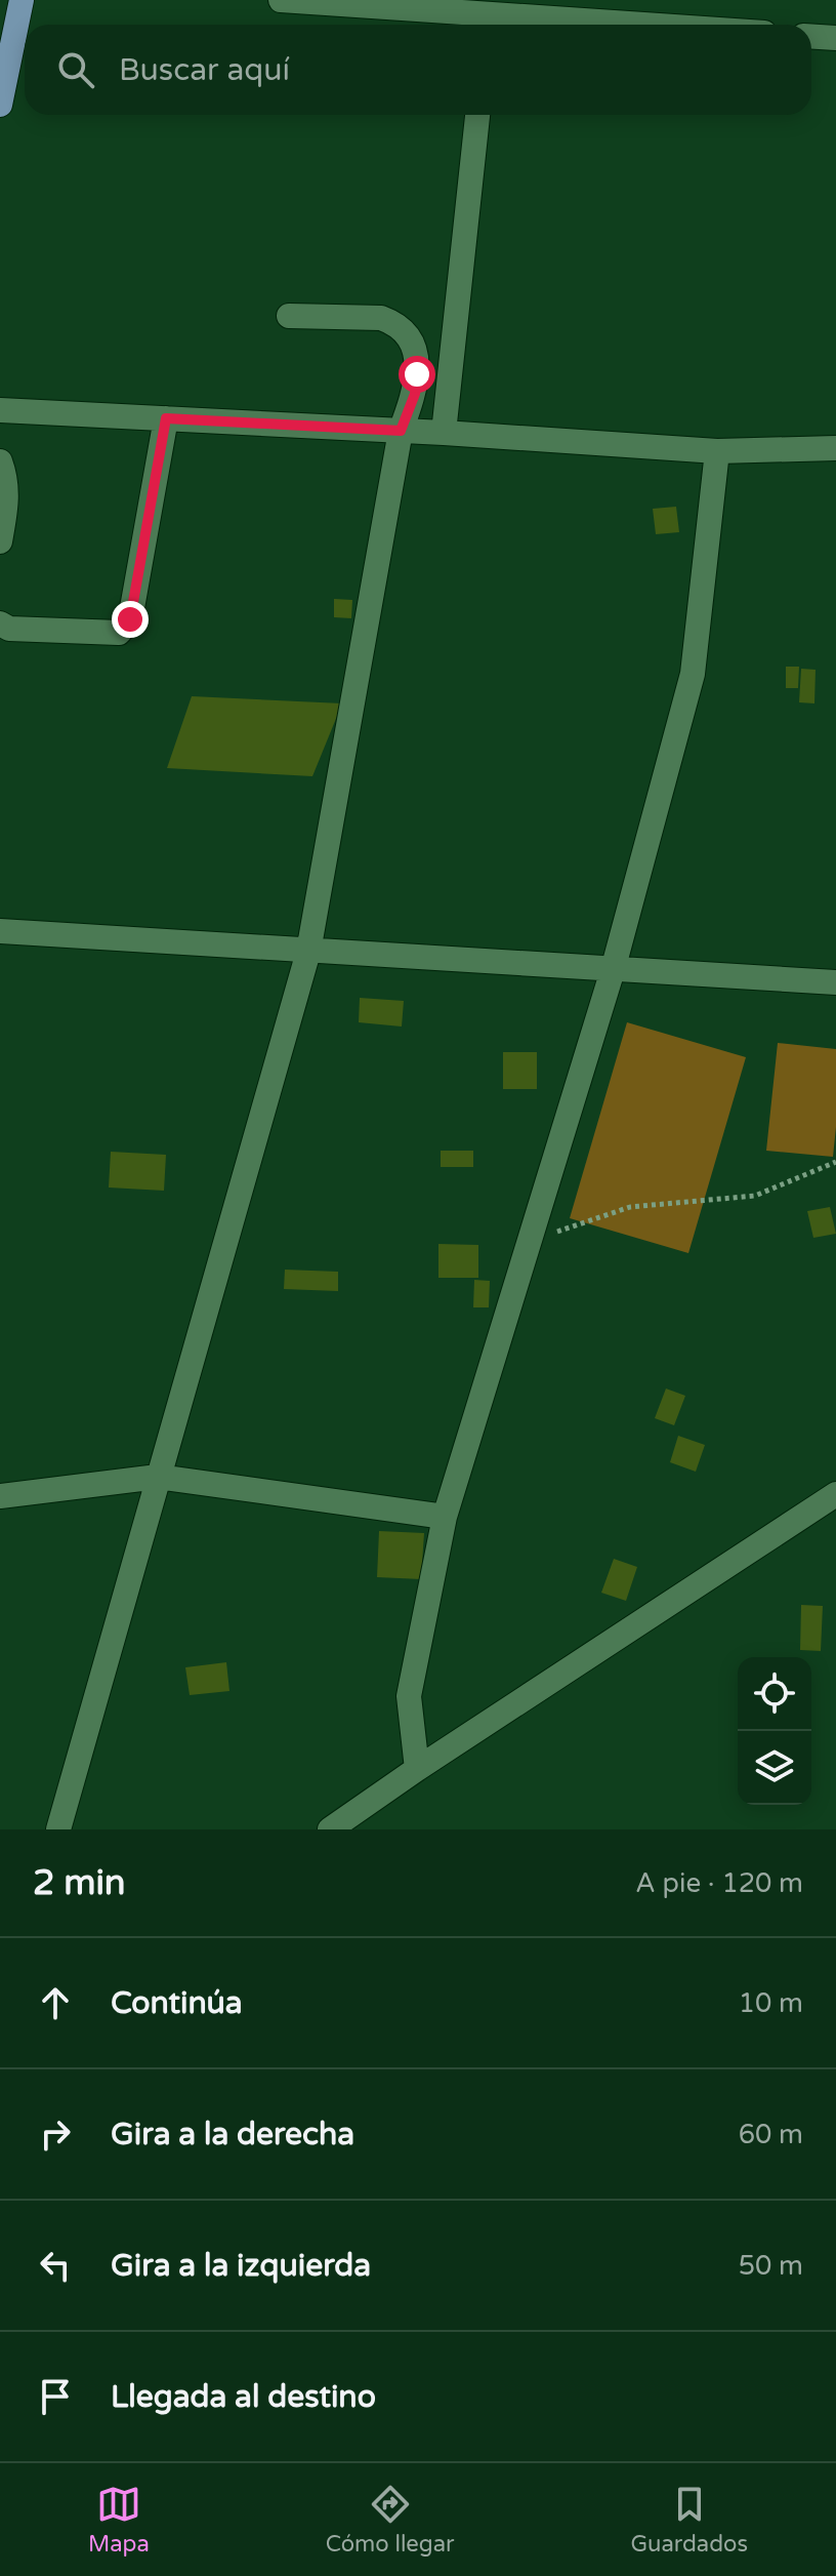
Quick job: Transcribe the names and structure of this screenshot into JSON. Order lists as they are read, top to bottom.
{
  "page": {
    "search": "Buscar aquí",
    "heading": ["2 min", "A pie · 120 m"],
    "list": [
      ["Continúa", "10 m"],
      ["Gira a la derecha", "60 m"],
      ["Gira a la izquierda", "50 m"],
      "Llegada al destino"
    ],
    "nav": ["Mapa", "Cómo llegar", "Guardados"]
  }
}
